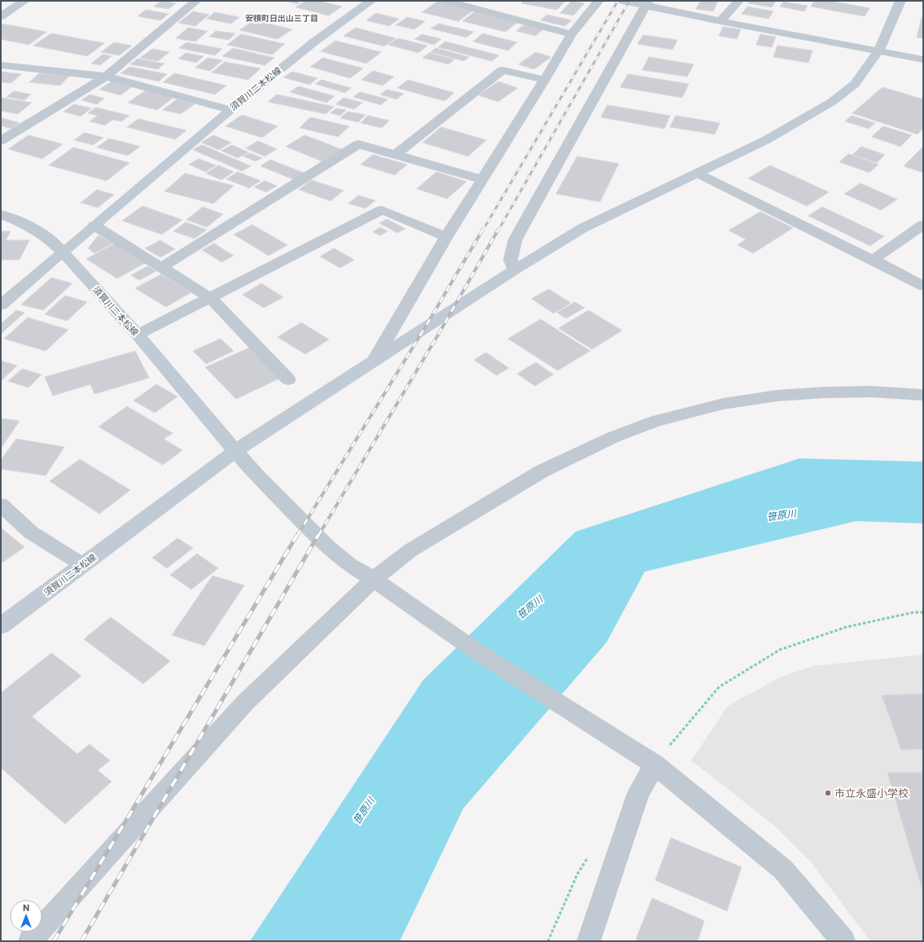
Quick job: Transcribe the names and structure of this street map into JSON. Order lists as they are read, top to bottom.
{
  "streets": {
    "main road": ["須賀川二本松線"]
  },
  "districts": ["安積町日出山三丁目"],
  "water": ["笹原川"],
  "places": ["市立永盛小学校"],
  "north": "top"
}
